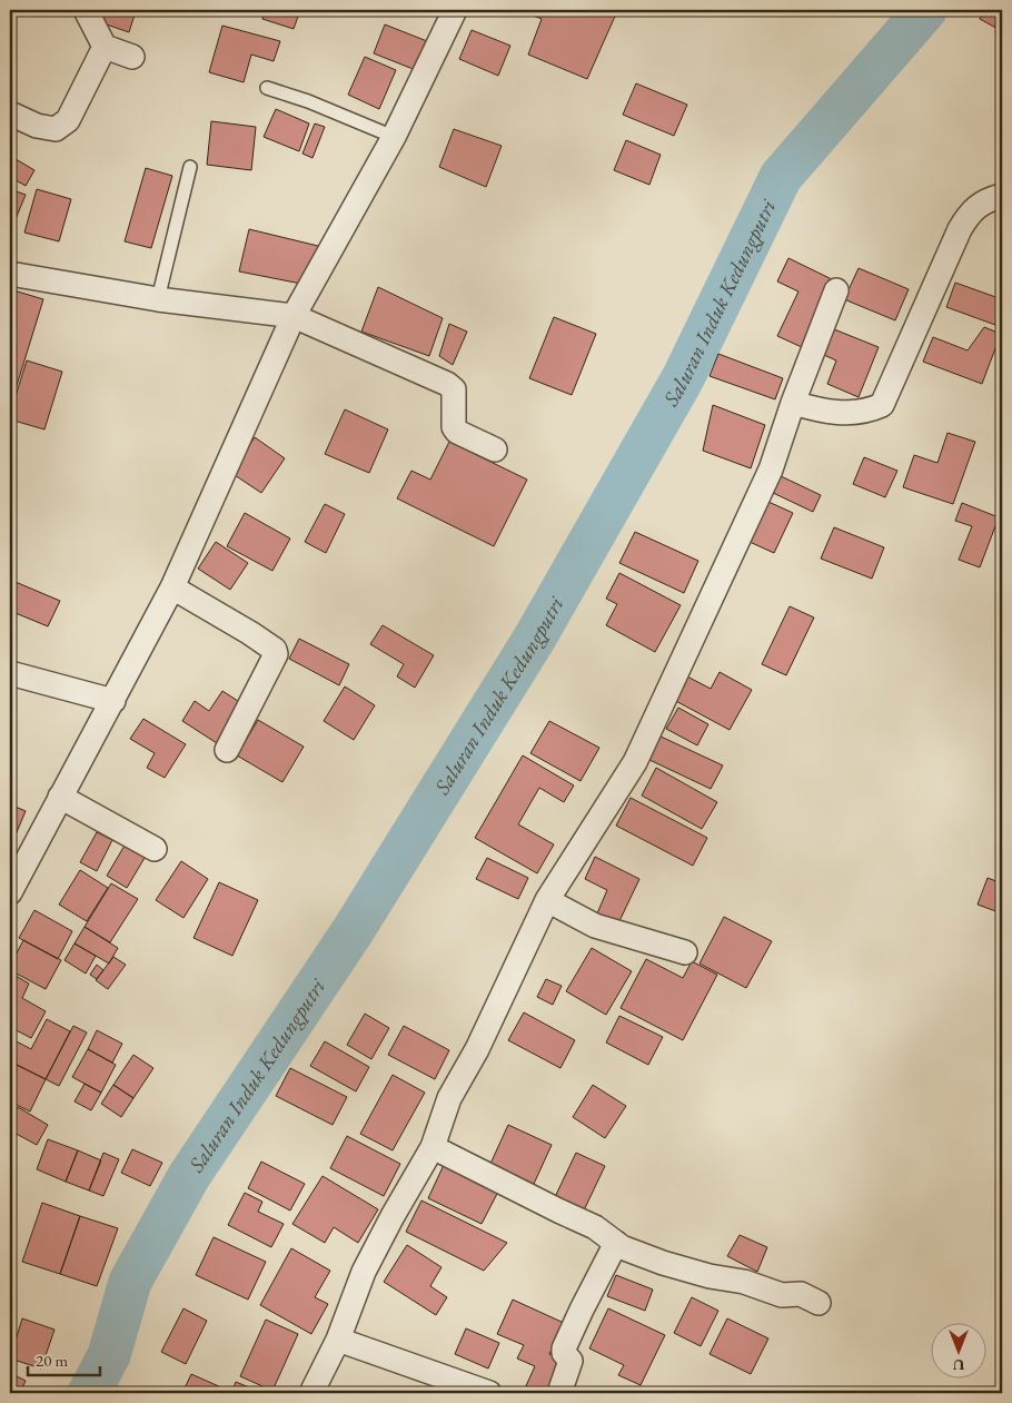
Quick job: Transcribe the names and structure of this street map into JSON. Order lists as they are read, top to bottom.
{
  "water": ["Saluran Induk Kedungputri"],
  "scale_bar": "20 m",
  "north": "bottom"
}
